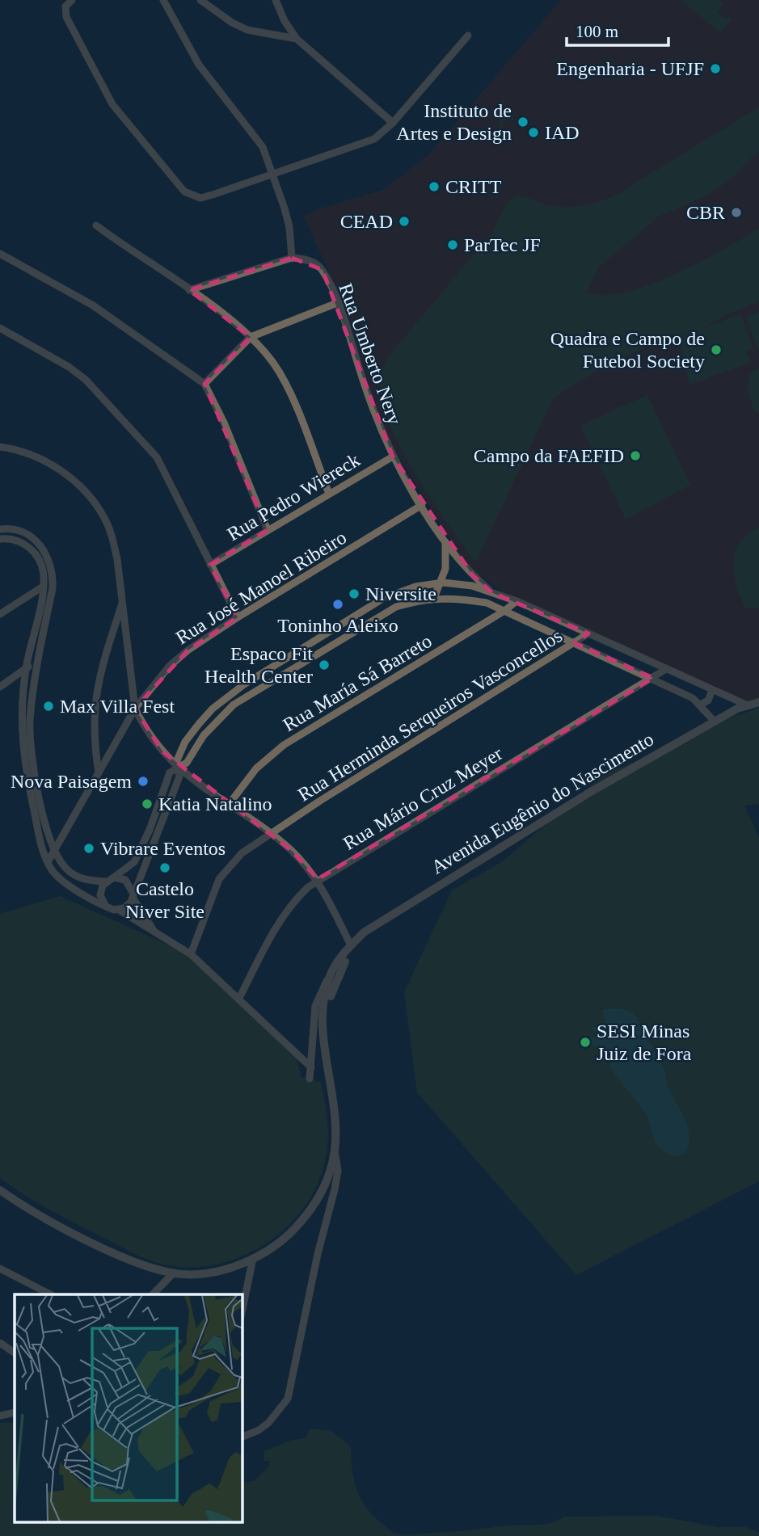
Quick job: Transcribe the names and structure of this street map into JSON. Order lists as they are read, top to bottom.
{
  "streets": {
    "street": [
      "Rua Umberto Nery",
      "Rua Pedro Wiereck",
      "Rua José Manoel Ribeiro",
      "Rua María Sá Barreto",
      "Rua Herminda Serqueiros Vasconcellos",
      "Rua Mário Cruz Meyer",
      "Avenida Eugênio do Nascimento"
    ]
  },
  "crossings": [
    ["Rua Umberto Nery", "Rua Pedro Wiereck"],
    ["Rua Umberto Nery", "Rua José Manoel Ribeiro"]
  ],
  "places": [
    "Engenharia - UFJF",
    "Instituto de Artes e Design",
    "IAD",
    "CRITT",
    "CBR",
    "CEAD",
    "ParTec JF",
    "Quadra e Campo de Futebol Society",
    "Campo da FAEFID",
    "Niversite",
    "Toninho Aleixo",
    "Espaco Fit Health Center",
    "Max Villa Fest",
    "Nova Paisagem",
    "Katia Natalino",
    "Vibrare Eventos",
    "Castelo Niver Site",
    "SESI Minas Juiz de Fora"
  ],
  "scale_bar": "100 m"
}
